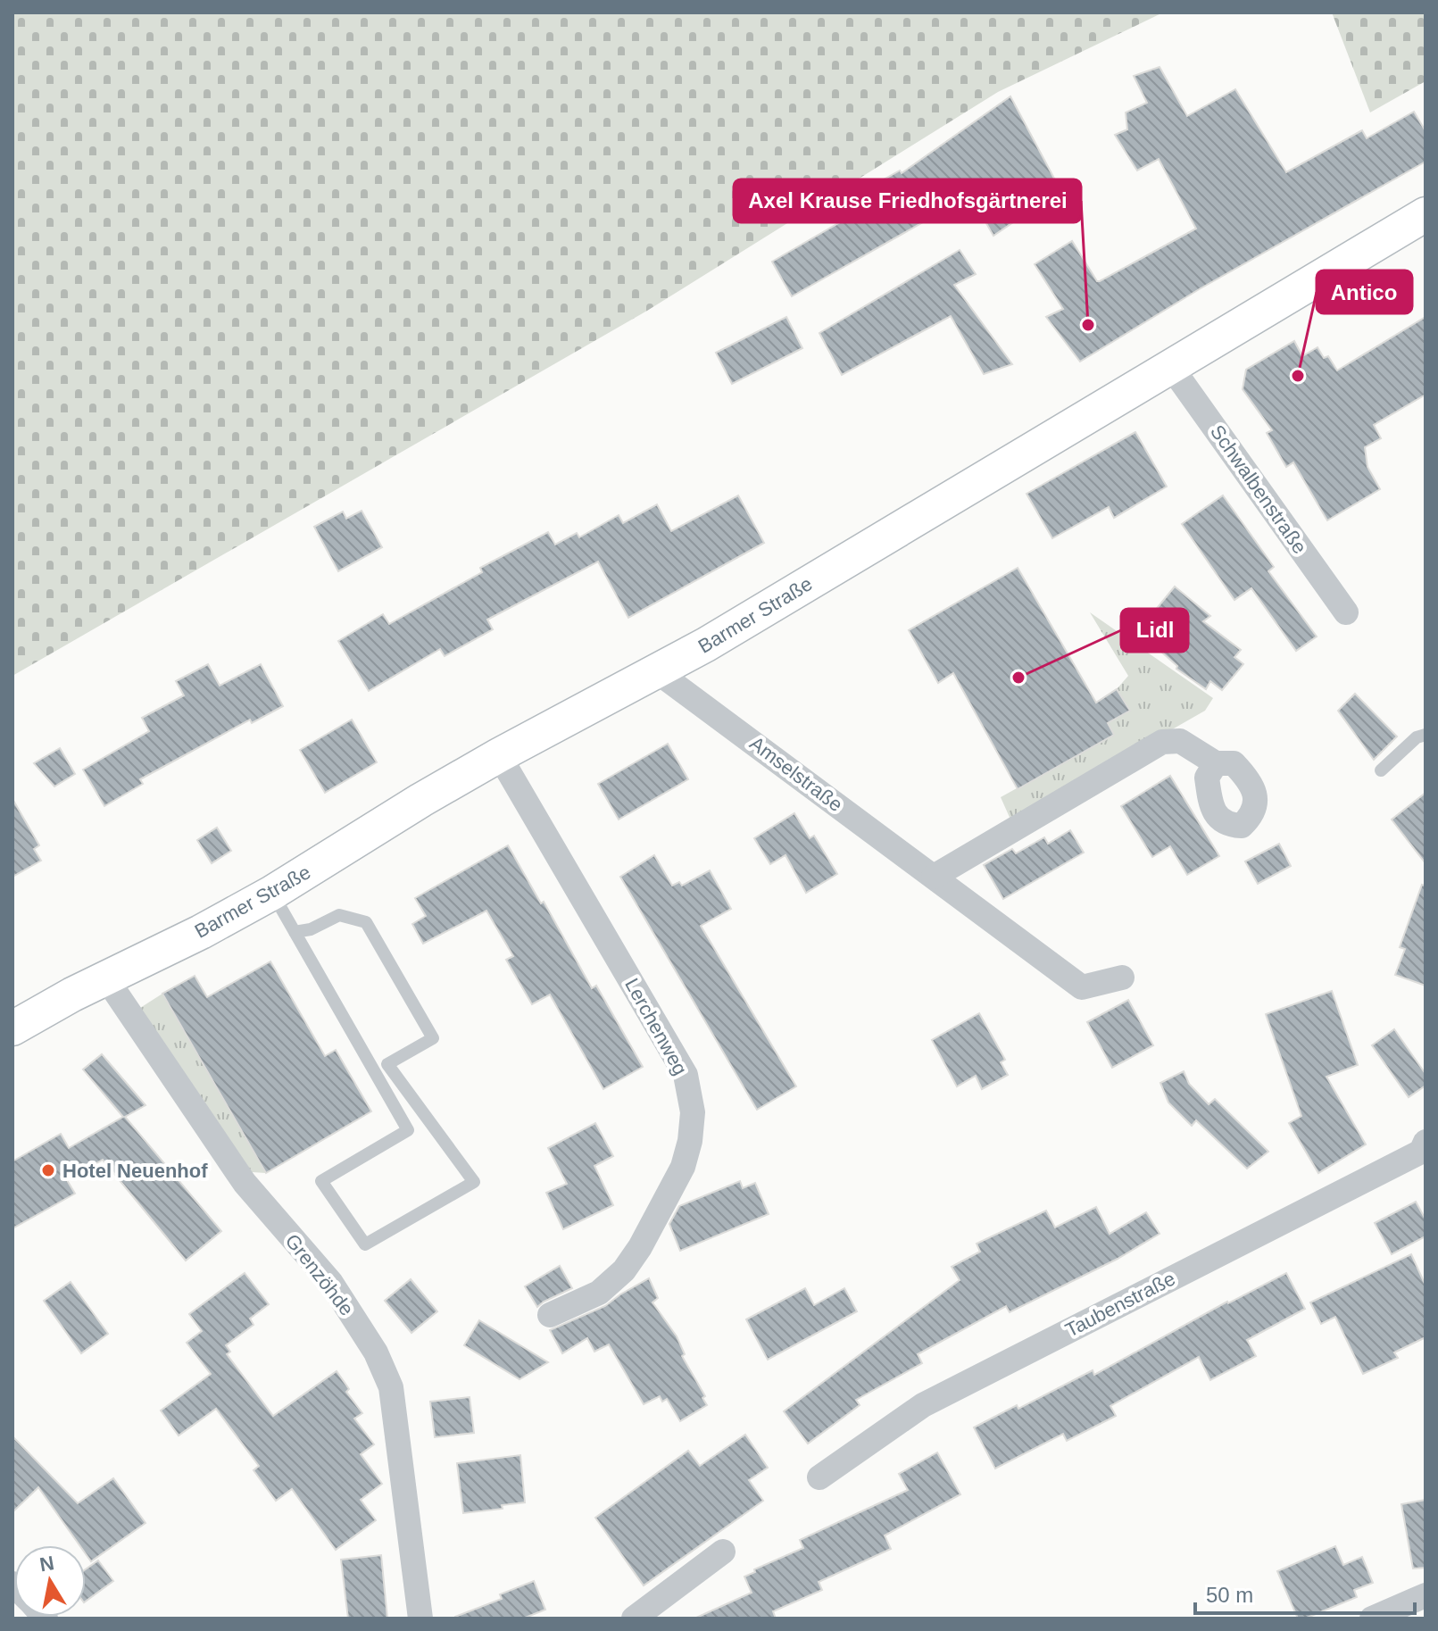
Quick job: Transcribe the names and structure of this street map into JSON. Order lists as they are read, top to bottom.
{
  "streets": {
    "main road": ["Barmer Straße"],
    "street": [
      "Schwalbenstraße",
      "Amselstraße",
      "Lerchenweg",
      "Grenzöhde",
      "Taubenstraße"
    ]
  },
  "crossings": [
    ["Schwalbenstraße", "Barmer Straße"],
    ["Barmer Straße", "Amselstraße"],
    ["Barmer Straße", "Lerchenweg"],
    ["Barmer Straße", "Grenzöhde"]
  ],
  "places": [
    "Axel Krause Friedhofsgärtnerei",
    "Antico",
    "Lidl",
    "Hotel Neuenhof"
  ],
  "scale_bar": "50 m",
  "north": "top"
}
